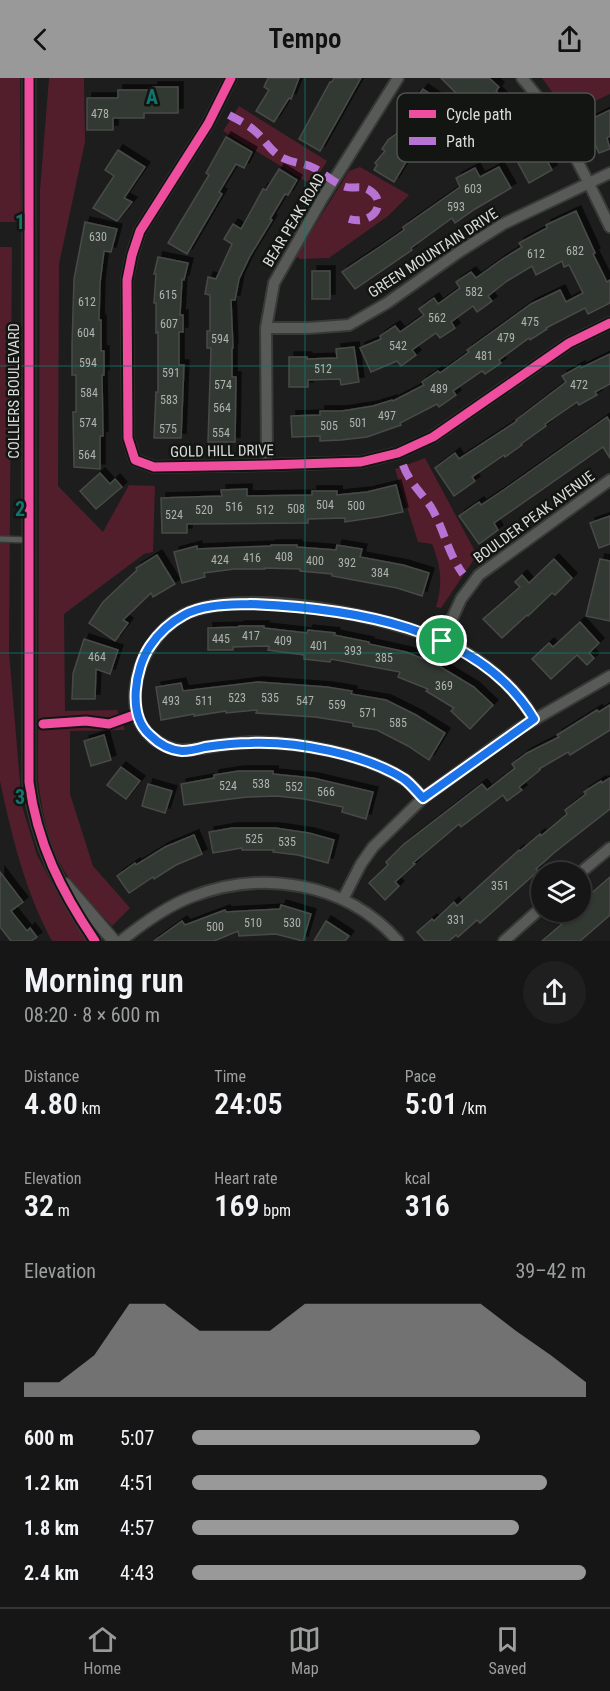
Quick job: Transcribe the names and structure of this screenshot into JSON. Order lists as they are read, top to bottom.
{
  "streets": {
    "street": [
      "BEAR PEAK ROAD",
      "GREEN MOUNTAIN DRIVE",
      "COLLIERS BOULEVARD",
      "GOLD HILL DRIVE",
      "BOULDER PEAK AVENUE"
    ]
  },
  "crossings": [
    ["BEAR PEAK ROAD", "GREEN MOUNTAIN DRIVE"],
    ["BEAR PEAK ROAD", "GOLD HILL DRIVE"]
  ],
  "house_numbers": [
    "478",
    "603",
    "593",
    "630",
    "682",
    "612",
    "582",
    "615",
    "612",
    "562",
    "475",
    "607",
    "604",
    "479",
    "594",
    "542",
    "481",
    "594",
    "512",
    "591",
    "574",
    "472",
    "489",
    "584",
    "583",
    "564",
    "497",
    "574",
    "501",
    "505",
    "575",
    "554",
    "564",
    "504",
    "500",
    "516",
    "508",
    "520",
    "512",
    "524",
    "408",
    "416",
    "424",
    "400",
    "392",
    "384",
    "417",
    "445",
    "409",
    "401",
    "393",
    "464",
    "385",
    "369",
    "523",
    "535",
    "493",
    "511",
    "547",
    "559",
    "571",
    "585",
    "538",
    "524",
    "552",
    "566",
    "525",
    "535",
    "351",
    "331",
    "510",
    "530",
    "500"
  ],
  "legend": ["Cycle path", "Path"],
  "page": {
    "header": "Tempo",
    "heading": ["Morning run", "08:20 · 8 × 600 m"],
    "stats": [
      ["Distance", "4.80 km"],
      ["Time", "24:05"],
      ["Pace", "5:01 /km"],
      ["Elevation", "32 m"],
      ["Heart rate", "169 bpm"],
      ["kcal", "316"]
    ],
    "chart": ["Elevation", "39–42 m"],
    "list": [
      {
        "name": "600 m",
        "note": "5:07"
      },
      {
        "name": "1.2 km",
        "note": "4:51"
      },
      {
        "name": "1.8 km",
        "note": "4:57"
      },
      {
        "name": "2.4 km",
        "note": "4:43"
      }
    ],
    "tabs": ["Home", "Map", "Saved"]
  },
  "grid": {
    "columns": ["A"],
    "rows": ["1", "2", "3"]
  }
}
